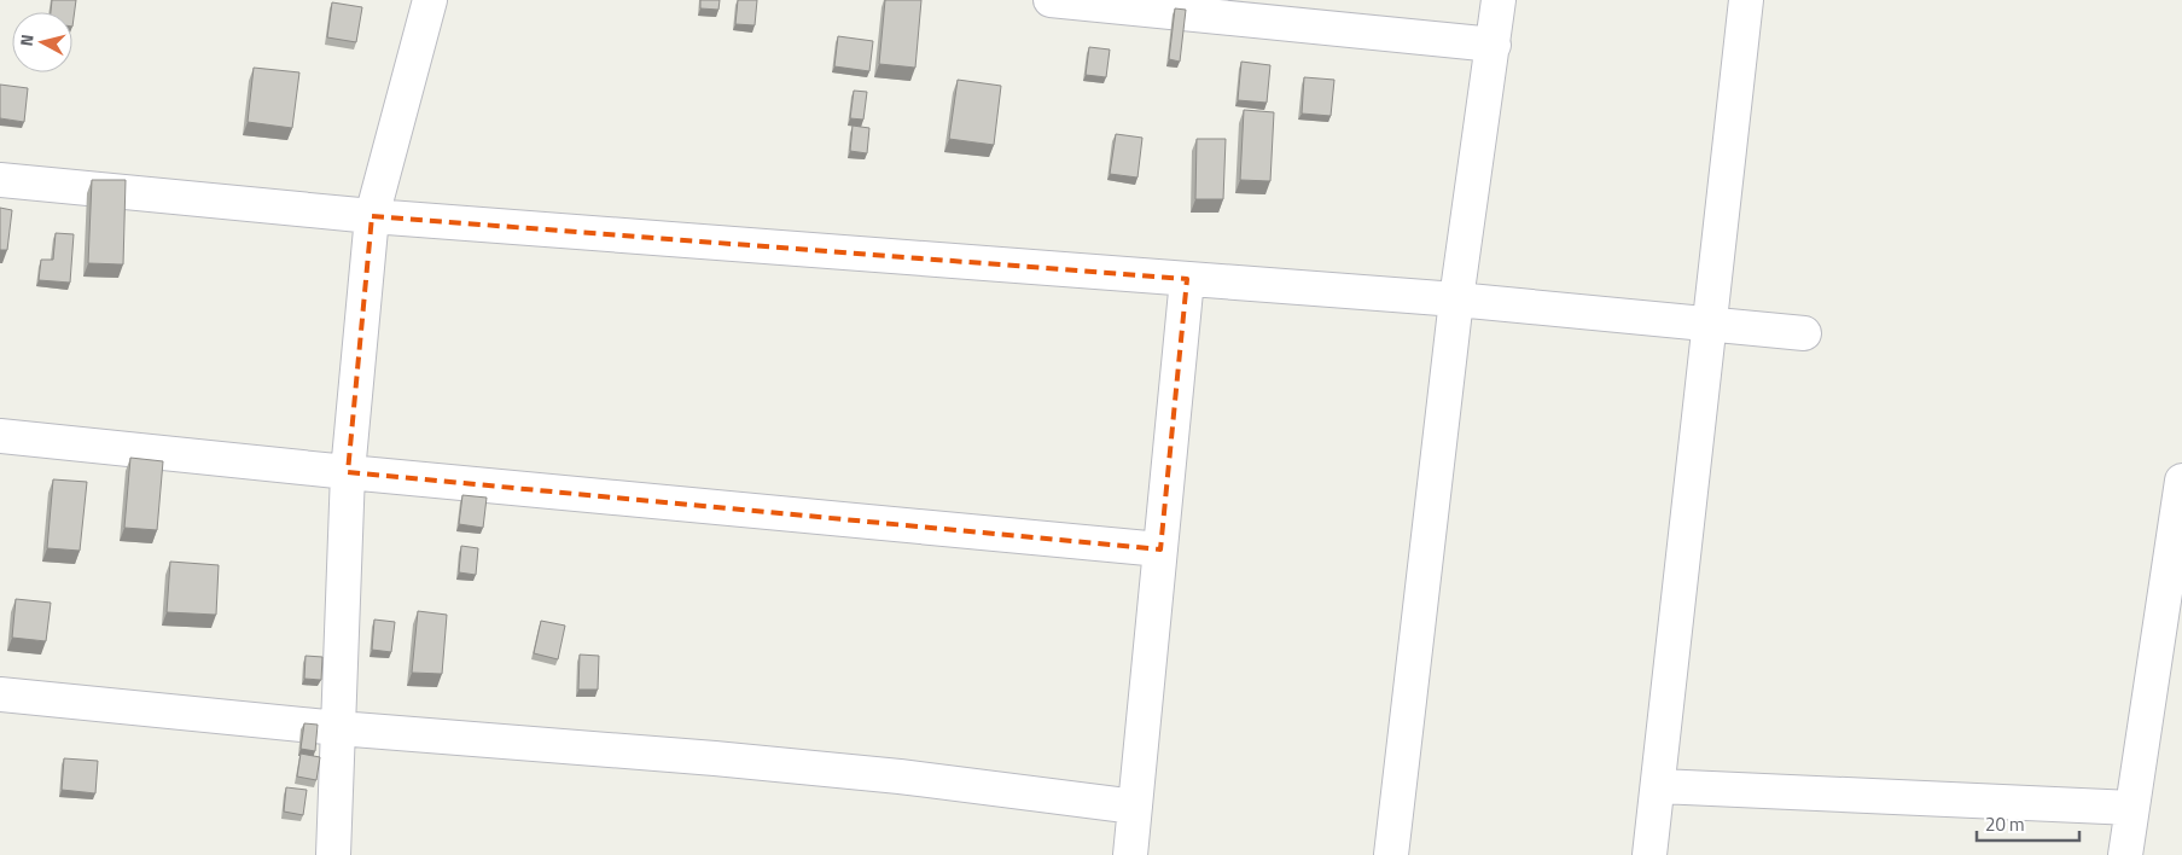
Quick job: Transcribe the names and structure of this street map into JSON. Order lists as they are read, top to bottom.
{
  "scale_bar": "20 m",
  "north": "left"
}
